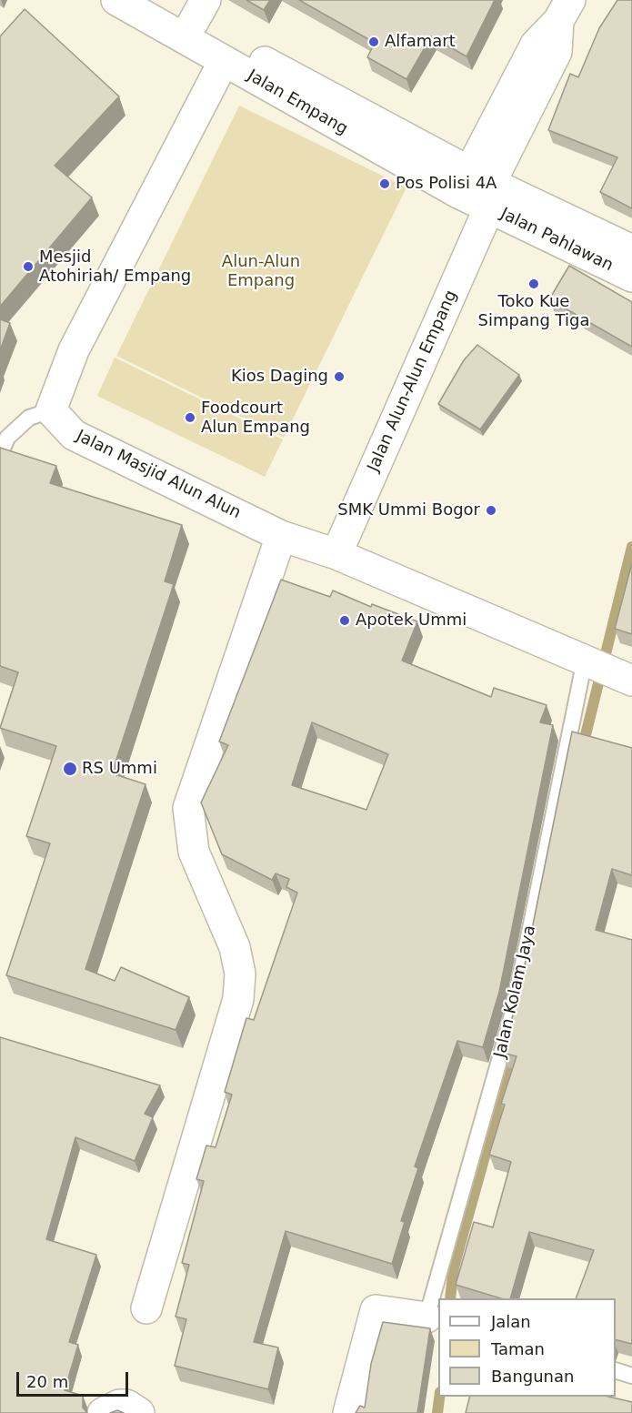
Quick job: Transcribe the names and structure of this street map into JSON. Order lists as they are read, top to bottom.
{
  "streets": {
    "street": [
      "Jalan Empang",
      "Jalan Pahlawan",
      "Jalan Alun-Alun Empang",
      "Jalan Masjid Alun Alun"
    ],
    "lane": ["Jalan Kolam Jaya"]
  },
  "crossings": [
    ["Jalan Empang", "Jalan Pahlawan"],
    ["Jalan Empang", "Jalan Alun-Alun Empang"],
    ["Jalan Pahlawan", "Jalan Alun-Alun Empang"],
    ["Jalan Alun-Alun Empang", "Jalan Masjid Alun Alun"],
    ["Jalan Masjid Alun Alun", "Jalan Kolam Jaya"]
  ],
  "parks": ["Alun-Alun Empang"],
  "places": [
    "Alfamart",
    "Pos Polisi 4A",
    "Mesjid Atohiriah/ Empang",
    "Toko Kue Simpang Tiga",
    "Kios Daging",
    "Foodcourt Alun Empang",
    "SMK Ummi Bogor",
    "Apotek Ummi",
    "RS Ummi"
  ],
  "legend": ["Jalan", "Taman", "Bangunan"],
  "scale_bar": "20 m"
}
